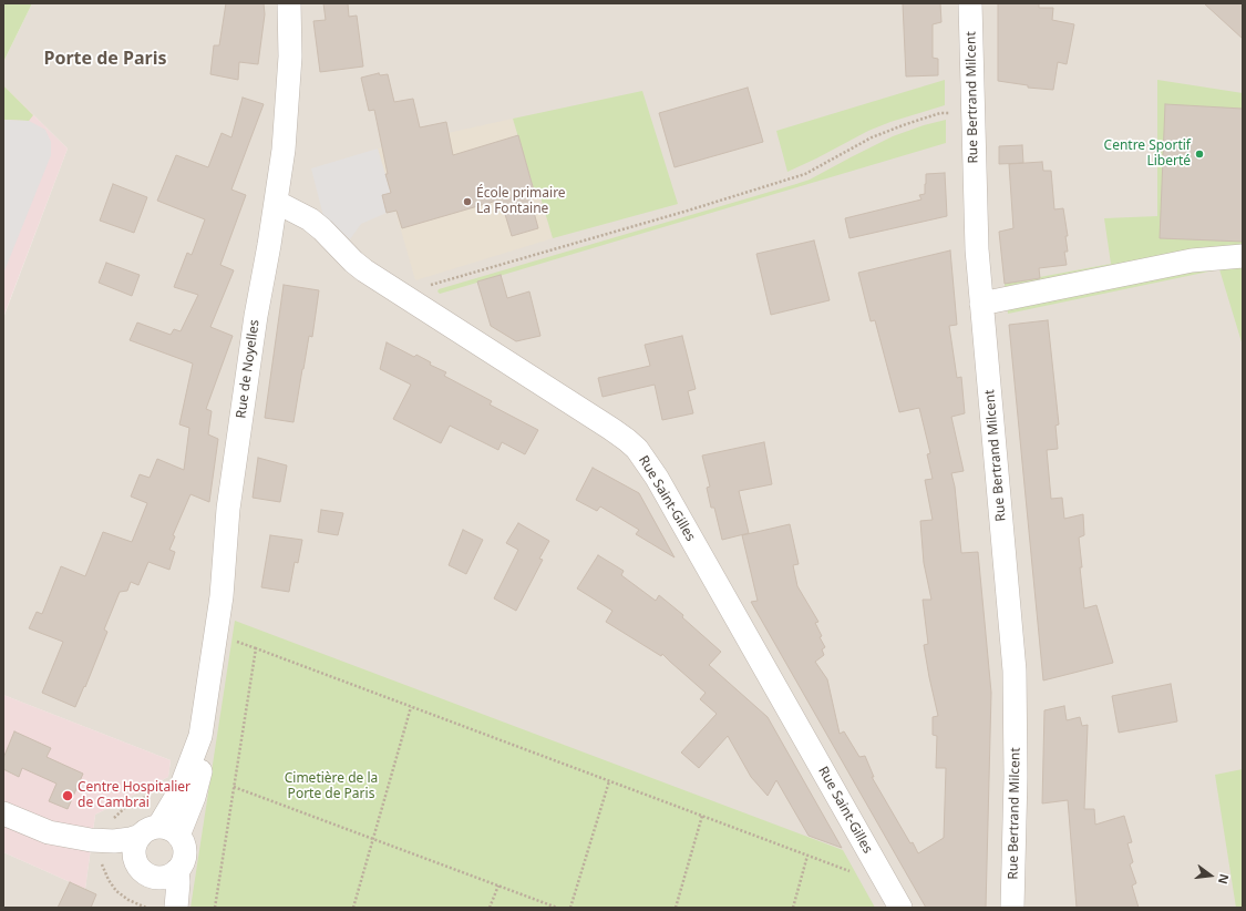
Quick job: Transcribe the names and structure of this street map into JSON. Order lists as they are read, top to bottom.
{
  "streets": {
    "street": ["Rue Bertrand Milcent", "Rue de Noyelles", "Rue Saint-Gilles"]
  },
  "crossings": [
    ["Rue de Noyelles", "Rue Saint-Gilles"]
  ],
  "districts": ["Porte de Paris"],
  "parks": ["Cimetière de la Porte de Paris"],
  "places": ["Centre Sportif Liberté", "École primaire La Fontaine", "Centre Hospitalier de Cambrai"],
  "north": "right"
}
